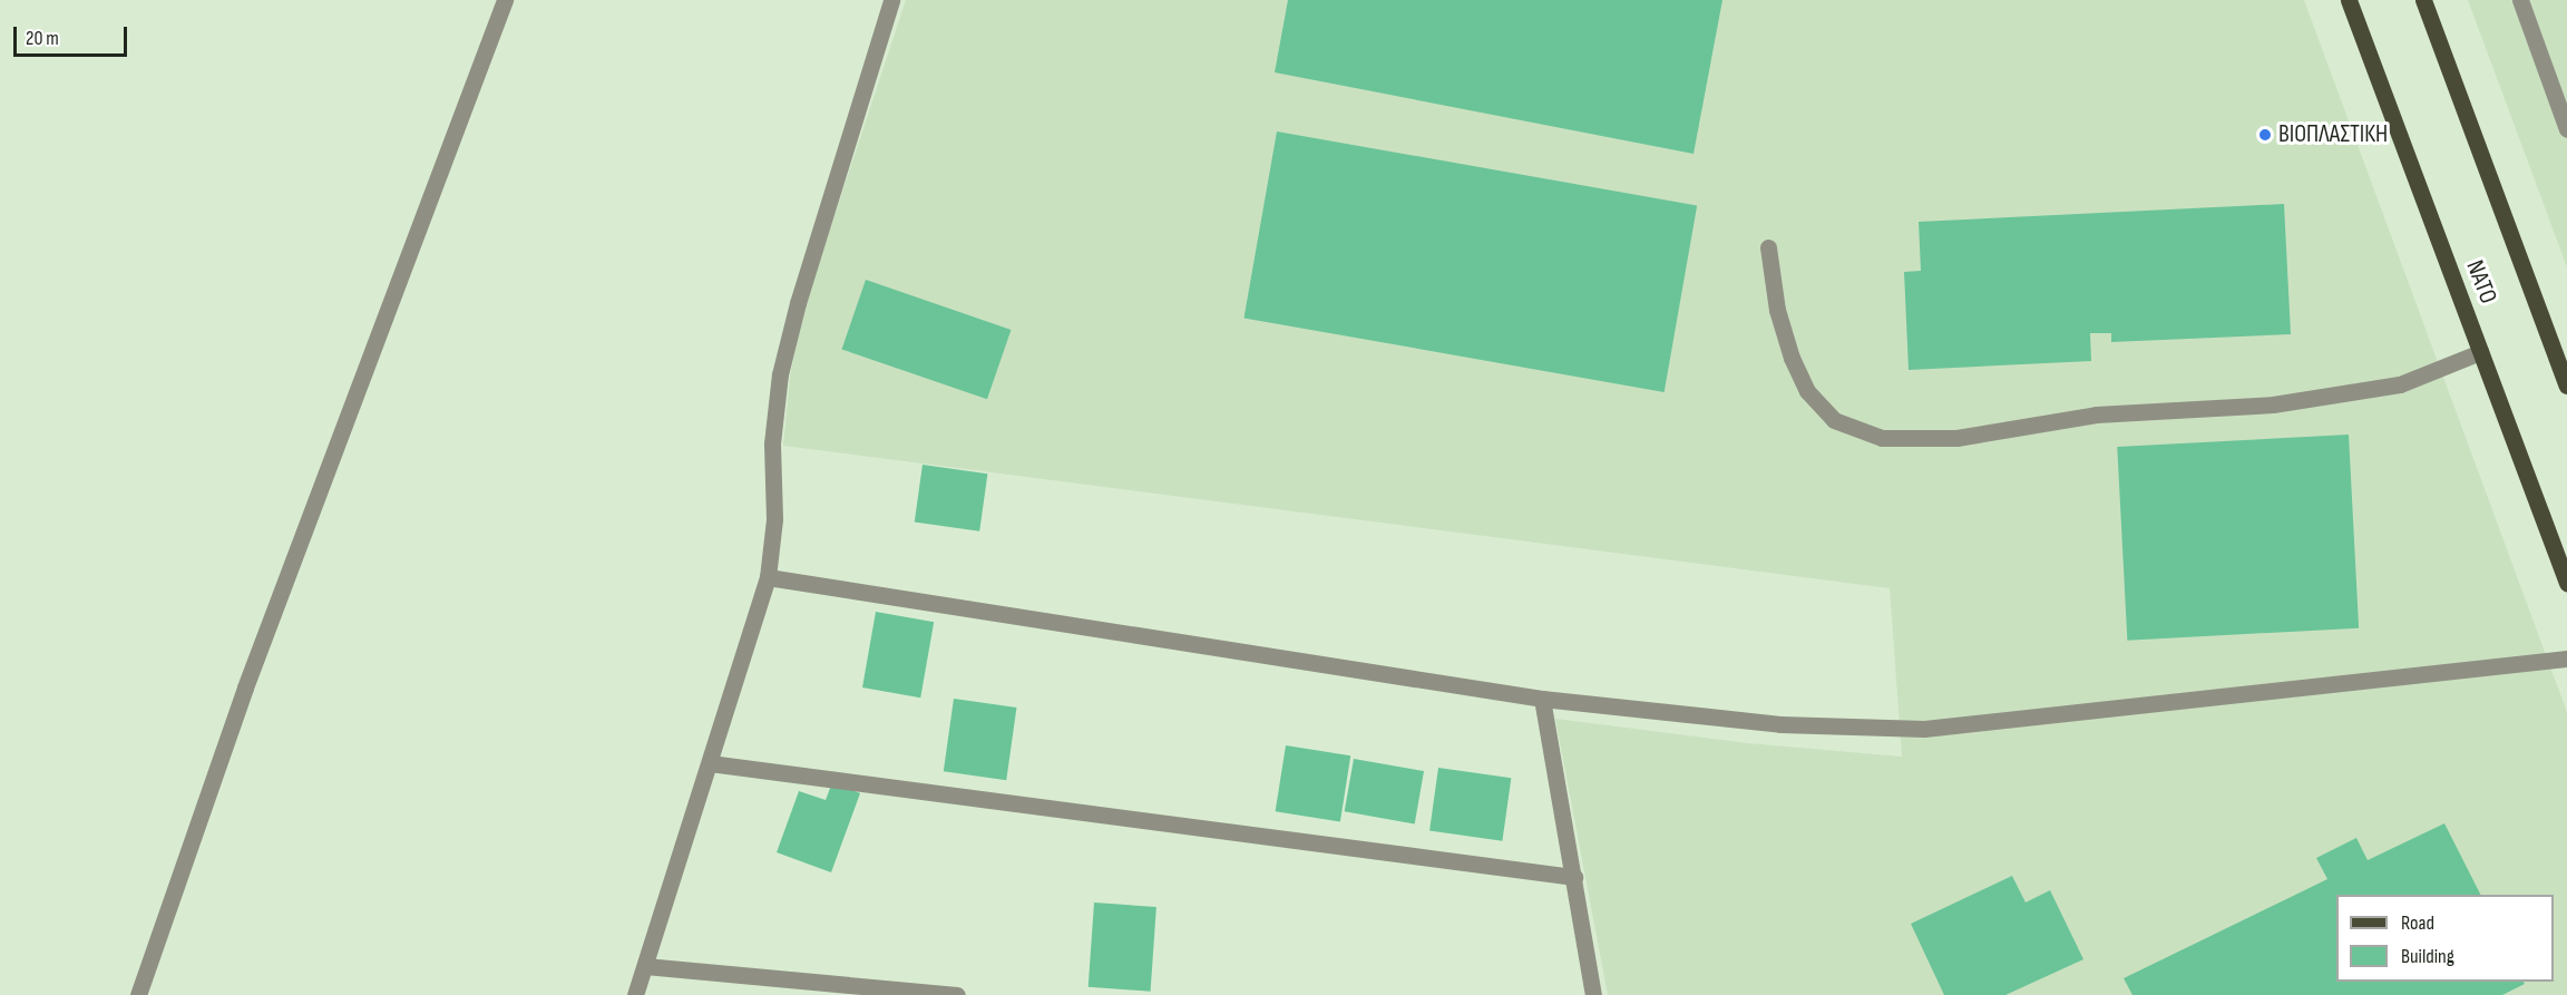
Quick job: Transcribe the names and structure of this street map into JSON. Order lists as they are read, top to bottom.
{
  "streets": {
    "main road": ["ΝΑΤΟ"]
  },
  "places": ["ΒΙΟΠΛΑΣΤΙΚΗ"],
  "legend": ["Road", "Building"],
  "scale_bar": "20 m"
}
